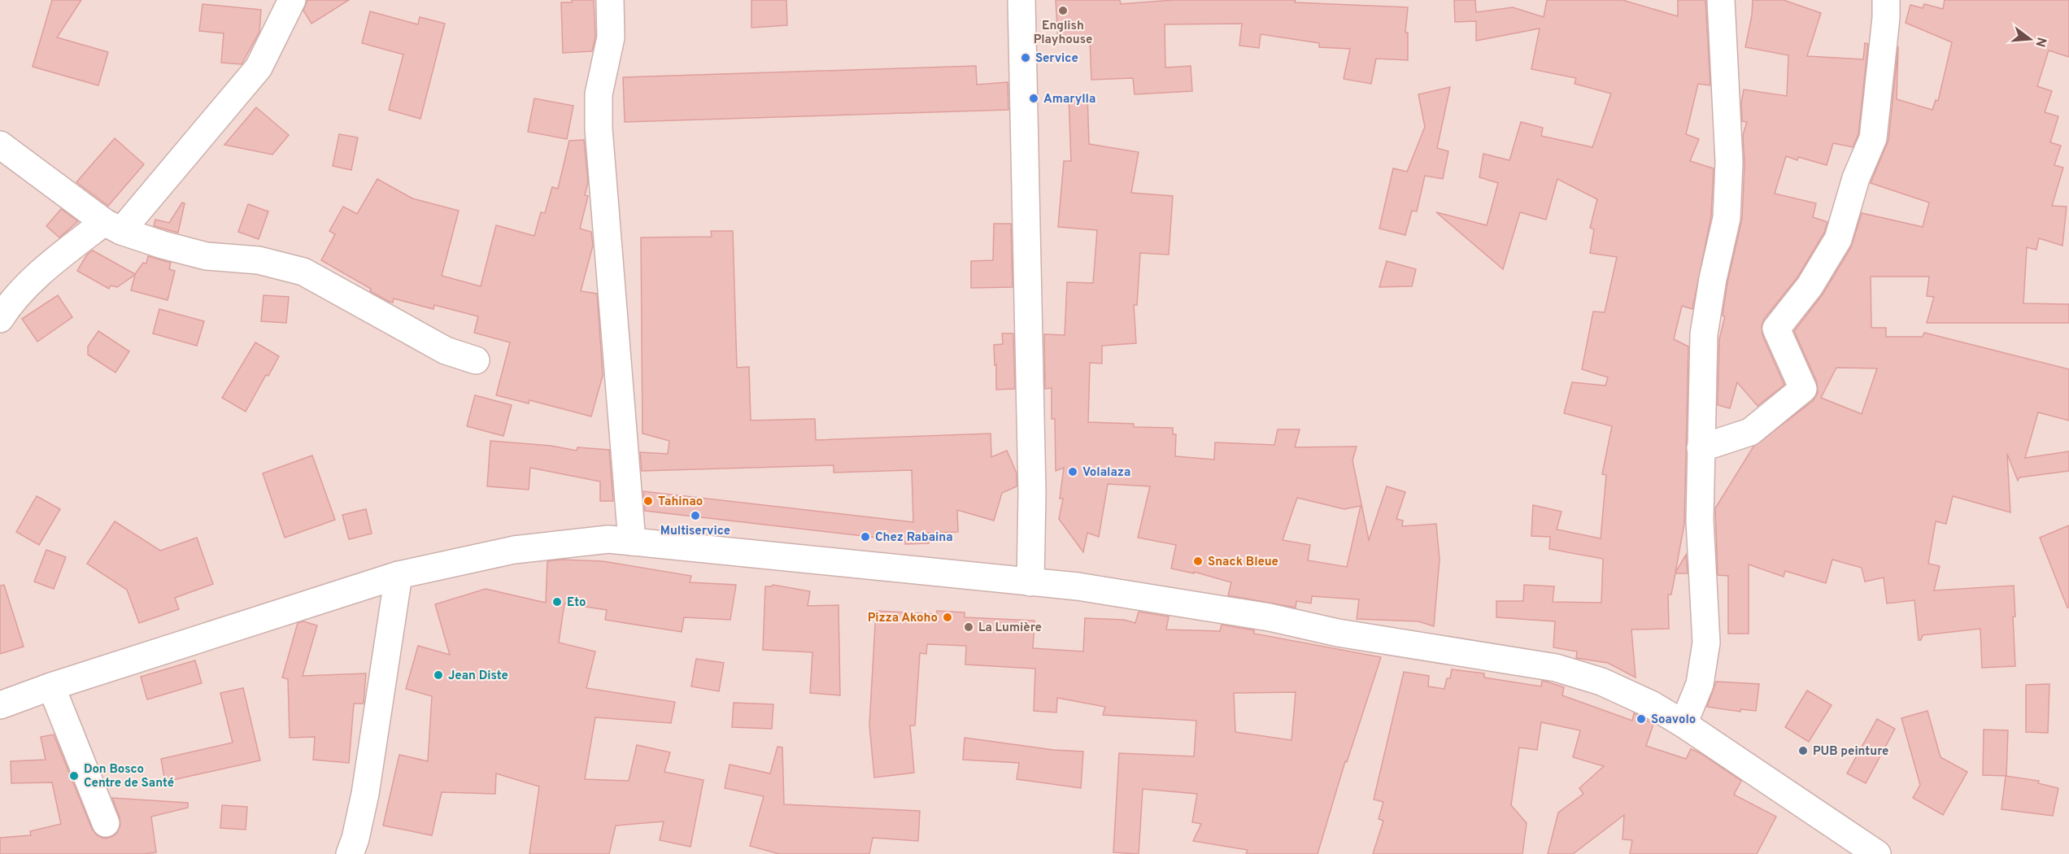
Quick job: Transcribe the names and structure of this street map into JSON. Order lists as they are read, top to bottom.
{
  "places": [
    "English Playhouse",
    "Service",
    "Amarylla",
    "Volalaza",
    "Tahinao",
    "Multiservice",
    "Chez Rabaina",
    "Snack Bleue",
    "Eto",
    "Pizza Akoho",
    "La Lumière",
    "Jean Diste",
    "Soavolo",
    "PUB peinture",
    "Don Bosco Centre de Santé"
  ],
  "north": "right"
}
